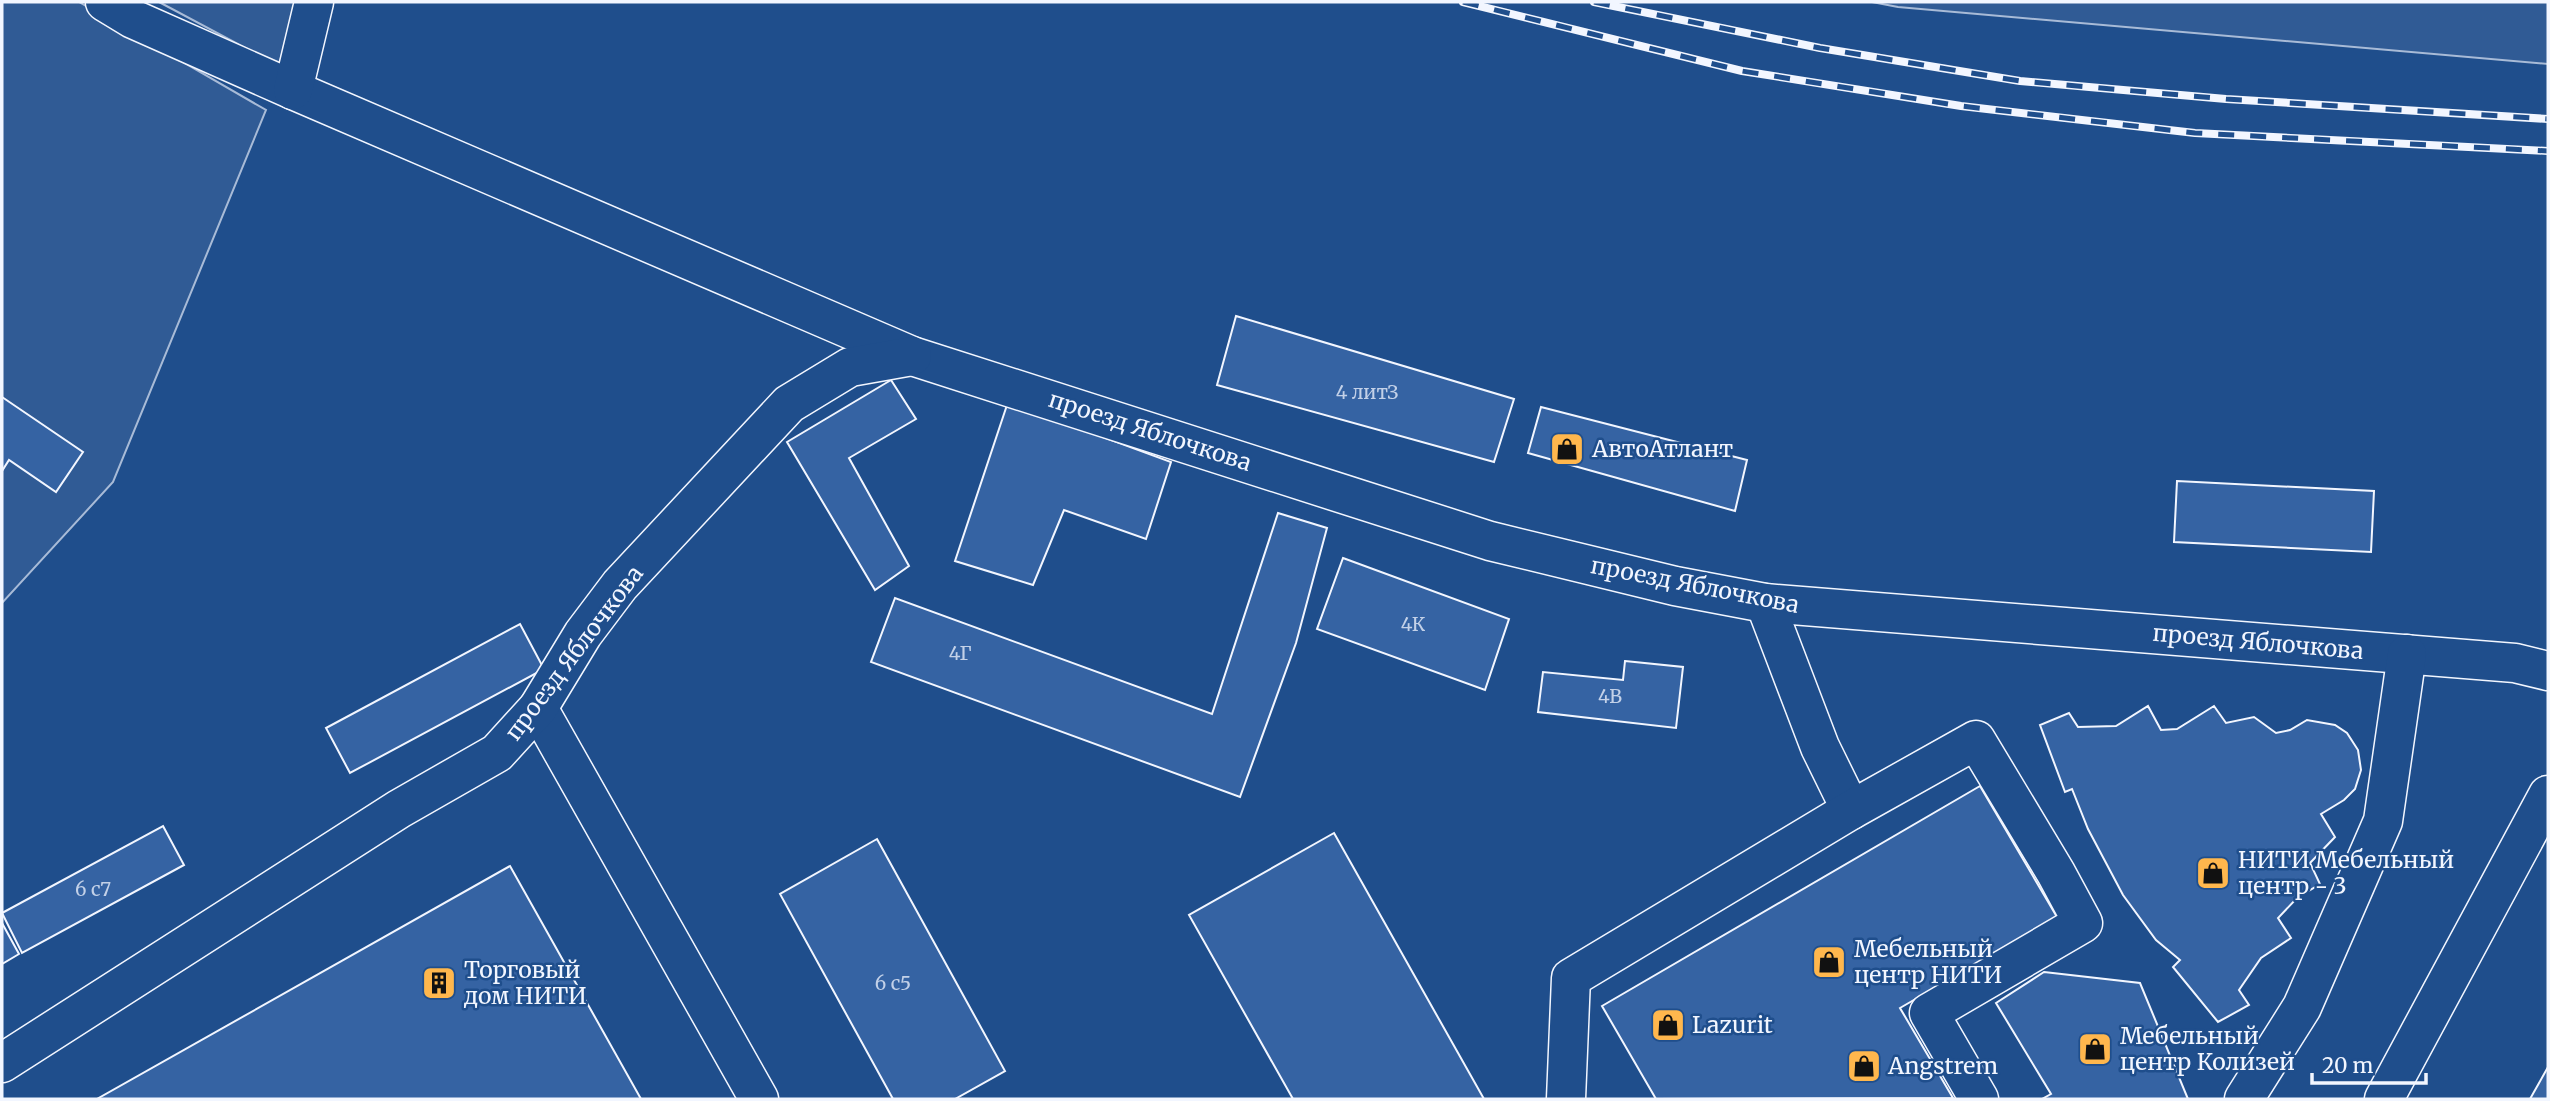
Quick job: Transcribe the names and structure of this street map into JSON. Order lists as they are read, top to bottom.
{
  "streets": {
    "street": ["проезд Яблочкова"]
  },
  "places": {
    "shop": [
      "АвтоАтлант",
      "НИТИ Мебельный центр - 3",
      "Мебельный центр НИТИ",
      "Lazurit",
      "Мебельный центр Колизей",
      "Angstrem"
    ],
    "building": ["Торговый дом НИТИ"]
  },
  "house_numbers": [
    "4 литЗ",
    "4К",
    "4Г",
    "4В",
    "6 с7",
    "6 с5"
  ],
  "scale_bar": "20 m"
}
